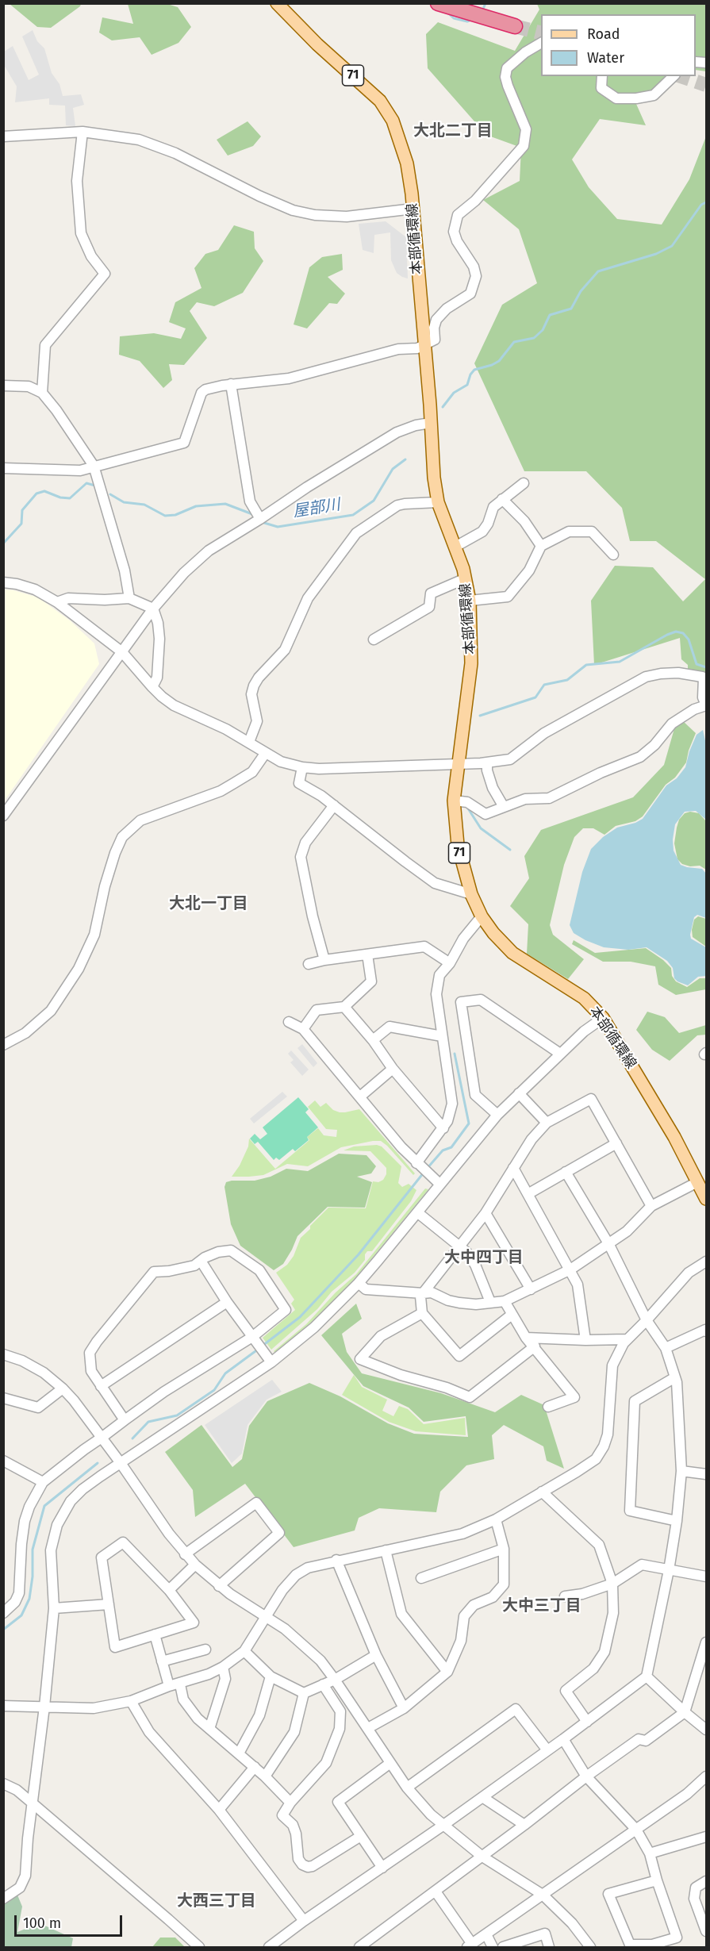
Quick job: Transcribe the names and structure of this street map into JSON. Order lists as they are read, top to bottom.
{
  "streets": {
    "main road": ["71", "本部循環線"]
  },
  "districts": [
    "大北二丁目",
    "大北一丁目",
    "大中四丁目",
    "大中三丁目",
    "大西三丁目"
  ],
  "water": ["屋部川"],
  "legend": ["Road", "Water"],
  "scale_bar": "100 m"
}
